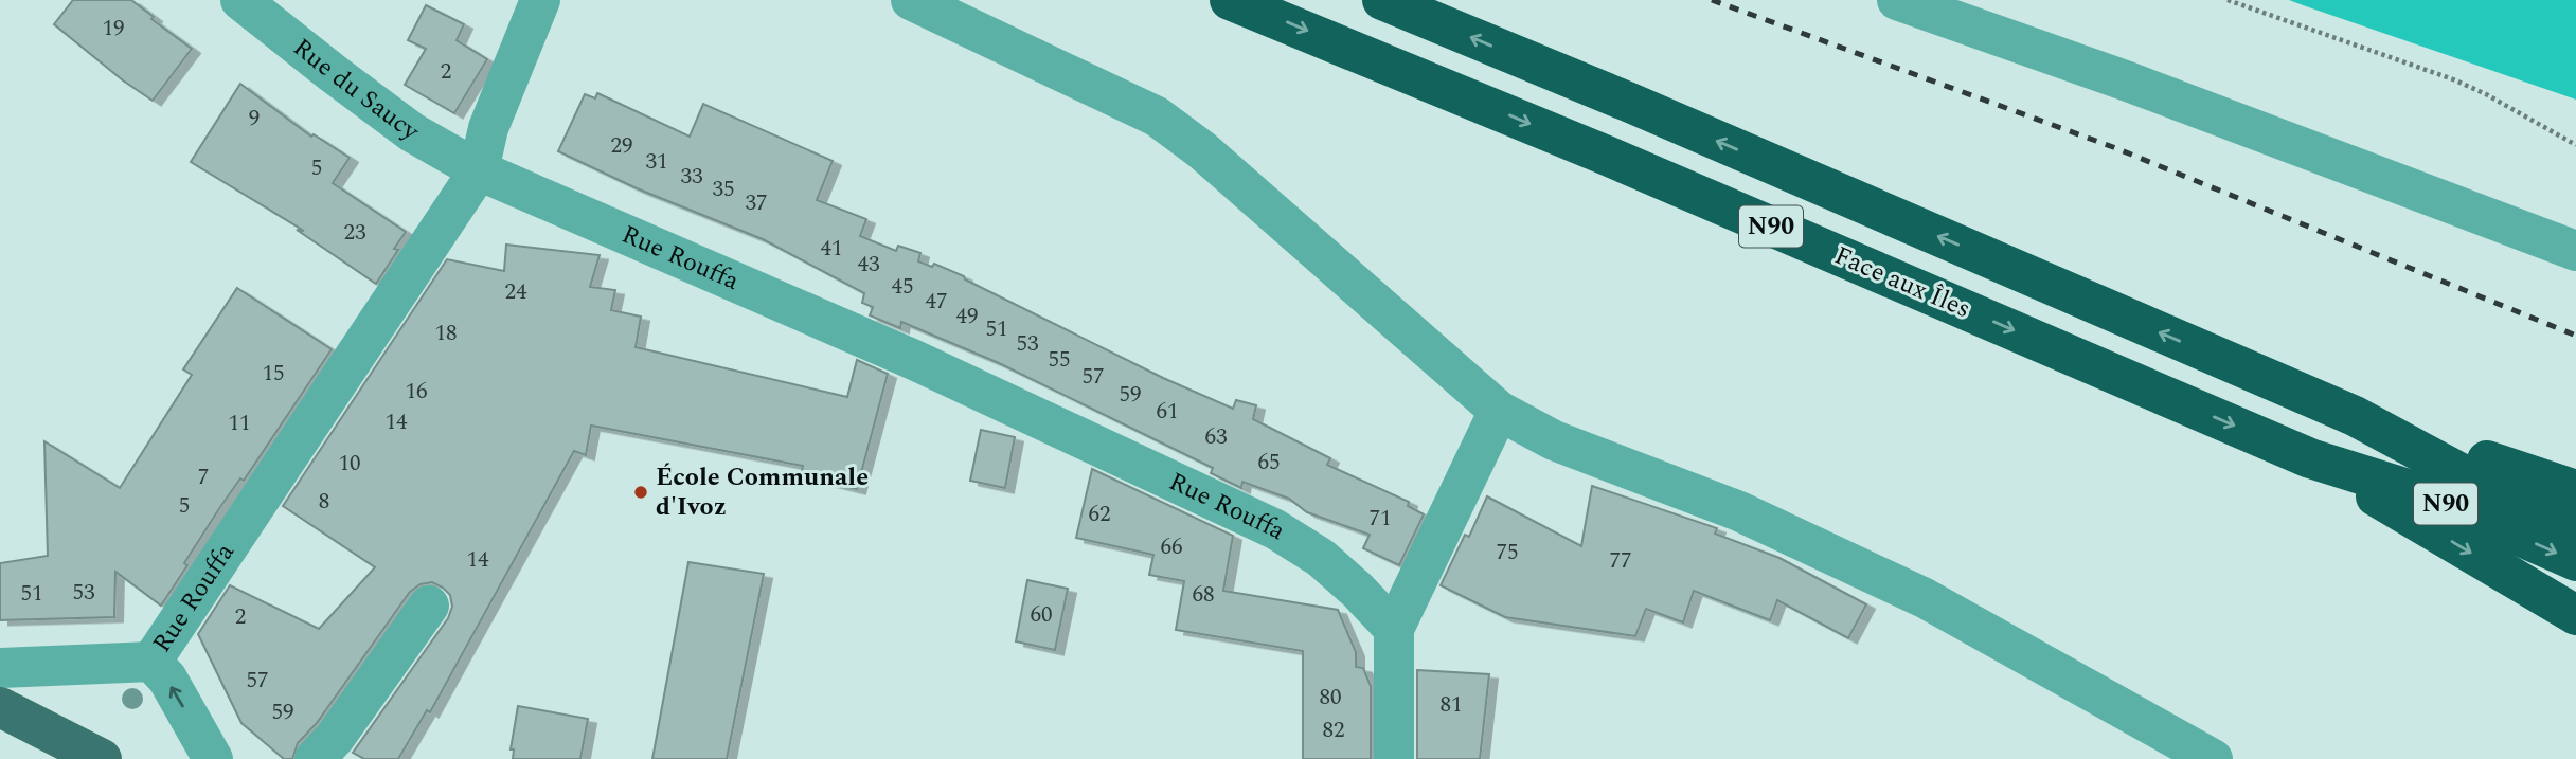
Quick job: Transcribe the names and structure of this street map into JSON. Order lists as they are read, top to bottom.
{
  "streets": {
    "highway": ["N90", "Face aux Îles"],
    "street": ["Rue du Saucy", "Rue Rouffa"]
  },
  "crossings": [
    ["Rue du Saucy", "Rue Rouffa"]
  ],
  "places": ["École Communale d'Ivoz"],
  "house_numbers": [
    "19",
    "2",
    "9",
    "29",
    "31",
    "5",
    "33",
    "35",
    "37",
    "23",
    "41",
    "43",
    "45",
    "24",
    "47",
    "49",
    "51",
    "18",
    "53",
    "55",
    "15",
    "57",
    "16",
    "59",
    "61",
    "14",
    "11",
    "63",
    "65",
    "10",
    "7",
    "8",
    "5",
    "62",
    "71",
    "66",
    "75",
    "14",
    "77",
    "53",
    "51",
    "68",
    "60",
    "2",
    "57",
    "80",
    "81",
    "59",
    "82"
  ]
}
